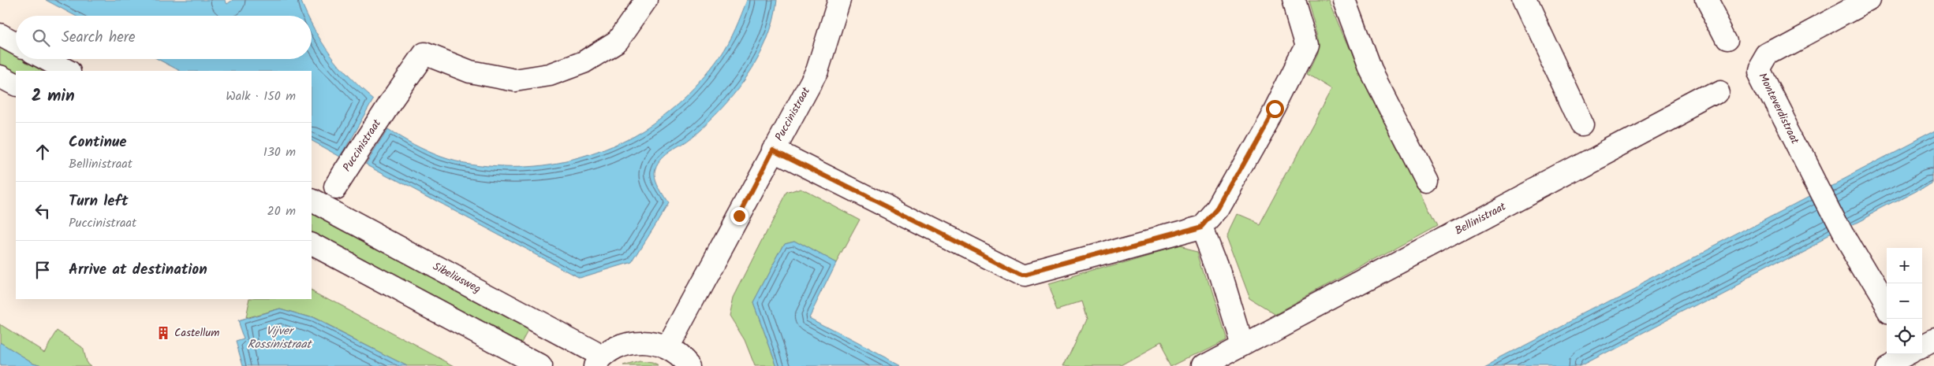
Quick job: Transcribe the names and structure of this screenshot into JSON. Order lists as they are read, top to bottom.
{
  "streets": {
    "street": [
      "Monteverdistraat",
      "Puccinistraat",
      "Bellinistraat",
      "Sibeliusweg"
    ]
  },
  "water": ["Vijver Rossinistraat"],
  "places": {
    "building": ["Castellum"]
  },
  "page": {
    "search": "Search here",
    "heading": ["2 min", "Walk · 150 m"],
    "list": [
      ["Continue", "Bellinistraat", "130 m"],
      ["Turn left", "Puccinistraat", "20 m"],
      "Arrive at destination"
    ],
    "map_buttons": ["+", "−"]
  }
}
